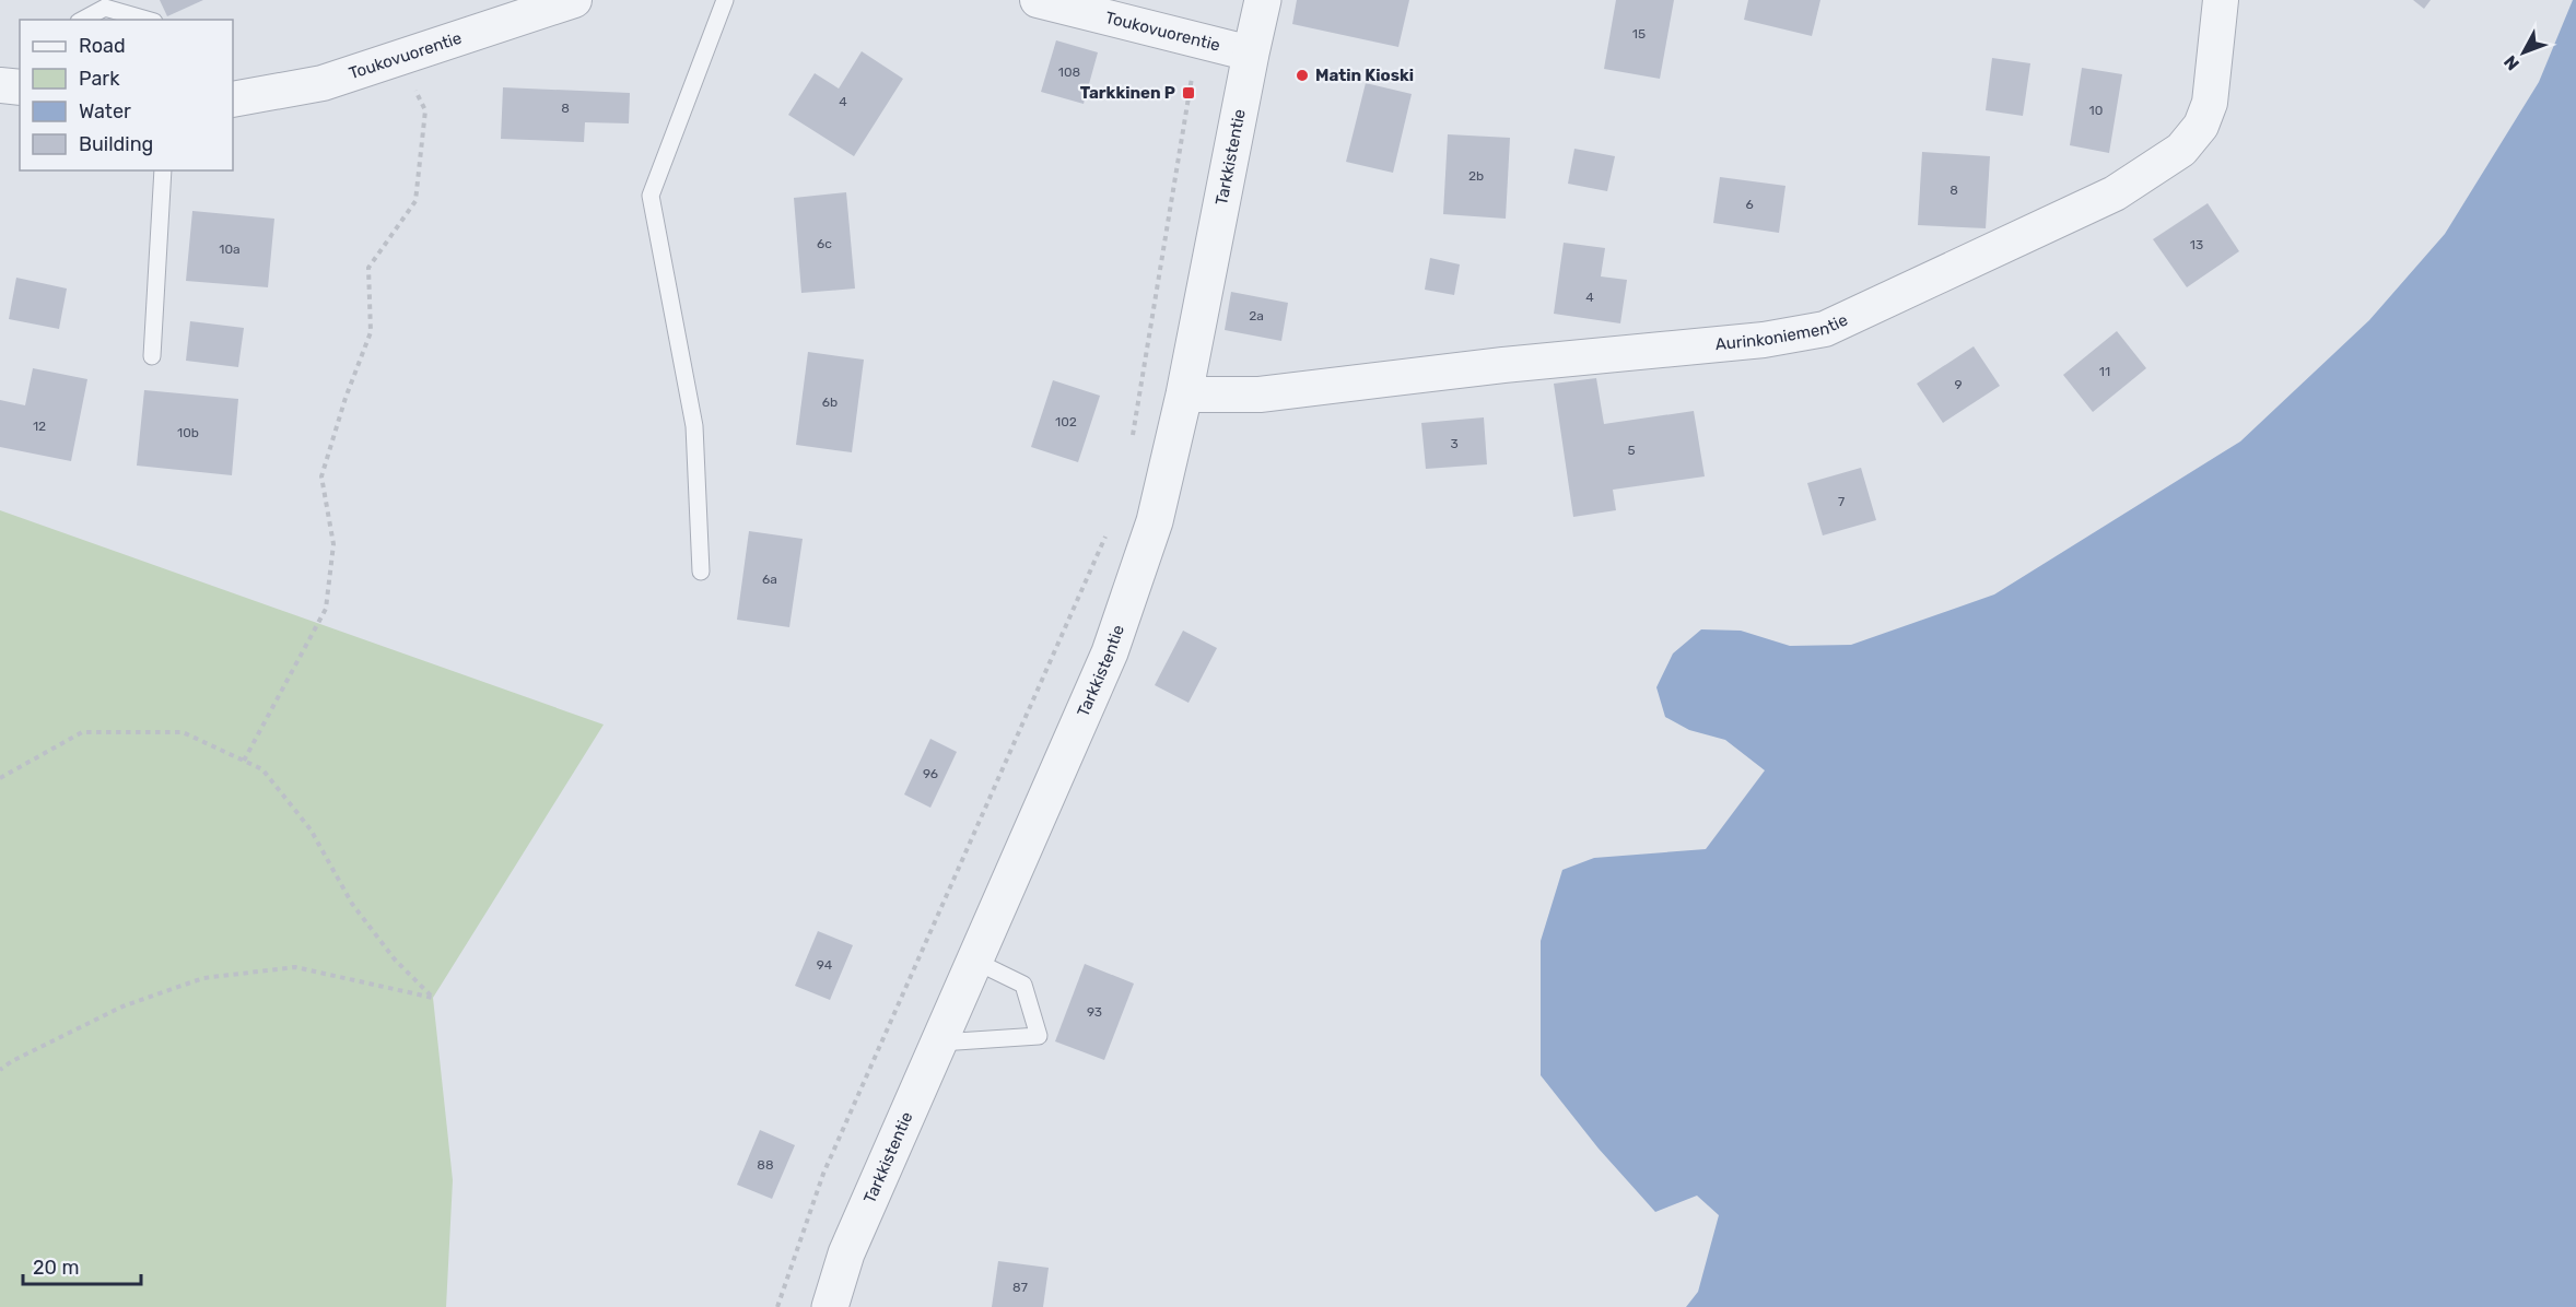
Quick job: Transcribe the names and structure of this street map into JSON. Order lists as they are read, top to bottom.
{
  "streets": {
    "street": ["Toukovuorentie", "Tarkkistentie", "Aurinkoniementie"]
  },
  "crossings": [
    ["Toukovuorentie", "Tarkkistentie"],
    ["Tarkkistentie", "Aurinkoniementie"]
  ],
  "places": {
    "other": ["Matin Kioski"],
    "transit": ["Tarkkinen P"]
  },
  "house_numbers": [
    "15",
    "108",
    "4",
    "8",
    "10",
    "2b",
    "8",
    "6",
    "6c",
    "13",
    "10a",
    "4",
    "2a",
    "11",
    "9",
    "6b",
    "102",
    "12",
    "10b",
    "3",
    "5",
    "7",
    "6a",
    "96",
    "94",
    "93",
    "88",
    "87"
  ],
  "legend": [
    "Road",
    "Park",
    "Water",
    "Building"
  ],
  "scale_bar": "20 m",
  "north": "bottom left"
}
